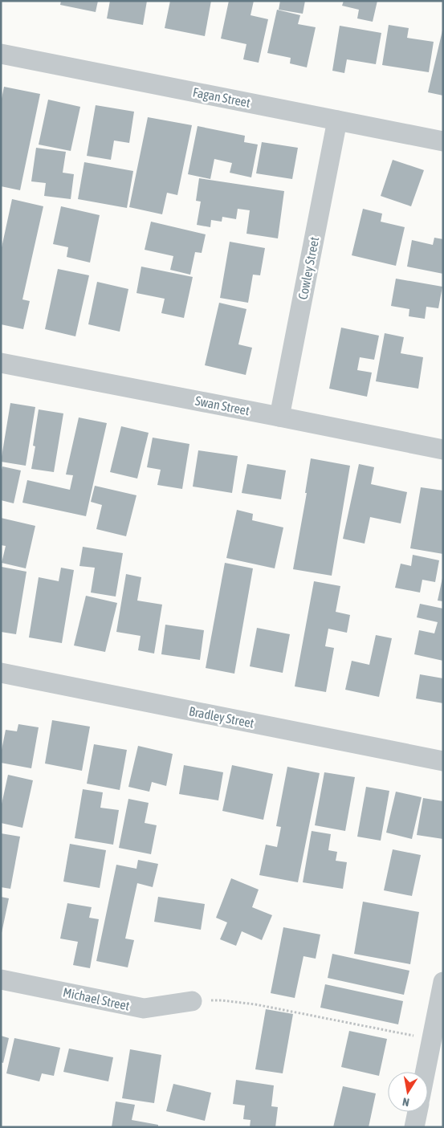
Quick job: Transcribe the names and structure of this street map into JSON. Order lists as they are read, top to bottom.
{
  "streets": {
    "street": [
      "Fagan Street",
      "Cowley Street",
      "Swan Street",
      "Bradley Street",
      "Michael Street"
    ]
  },
  "crossings": [
    ["Fagan Street", "Cowley Street"],
    ["Cowley Street", "Swan Street"]
  ],
  "north": "bottom"
}
